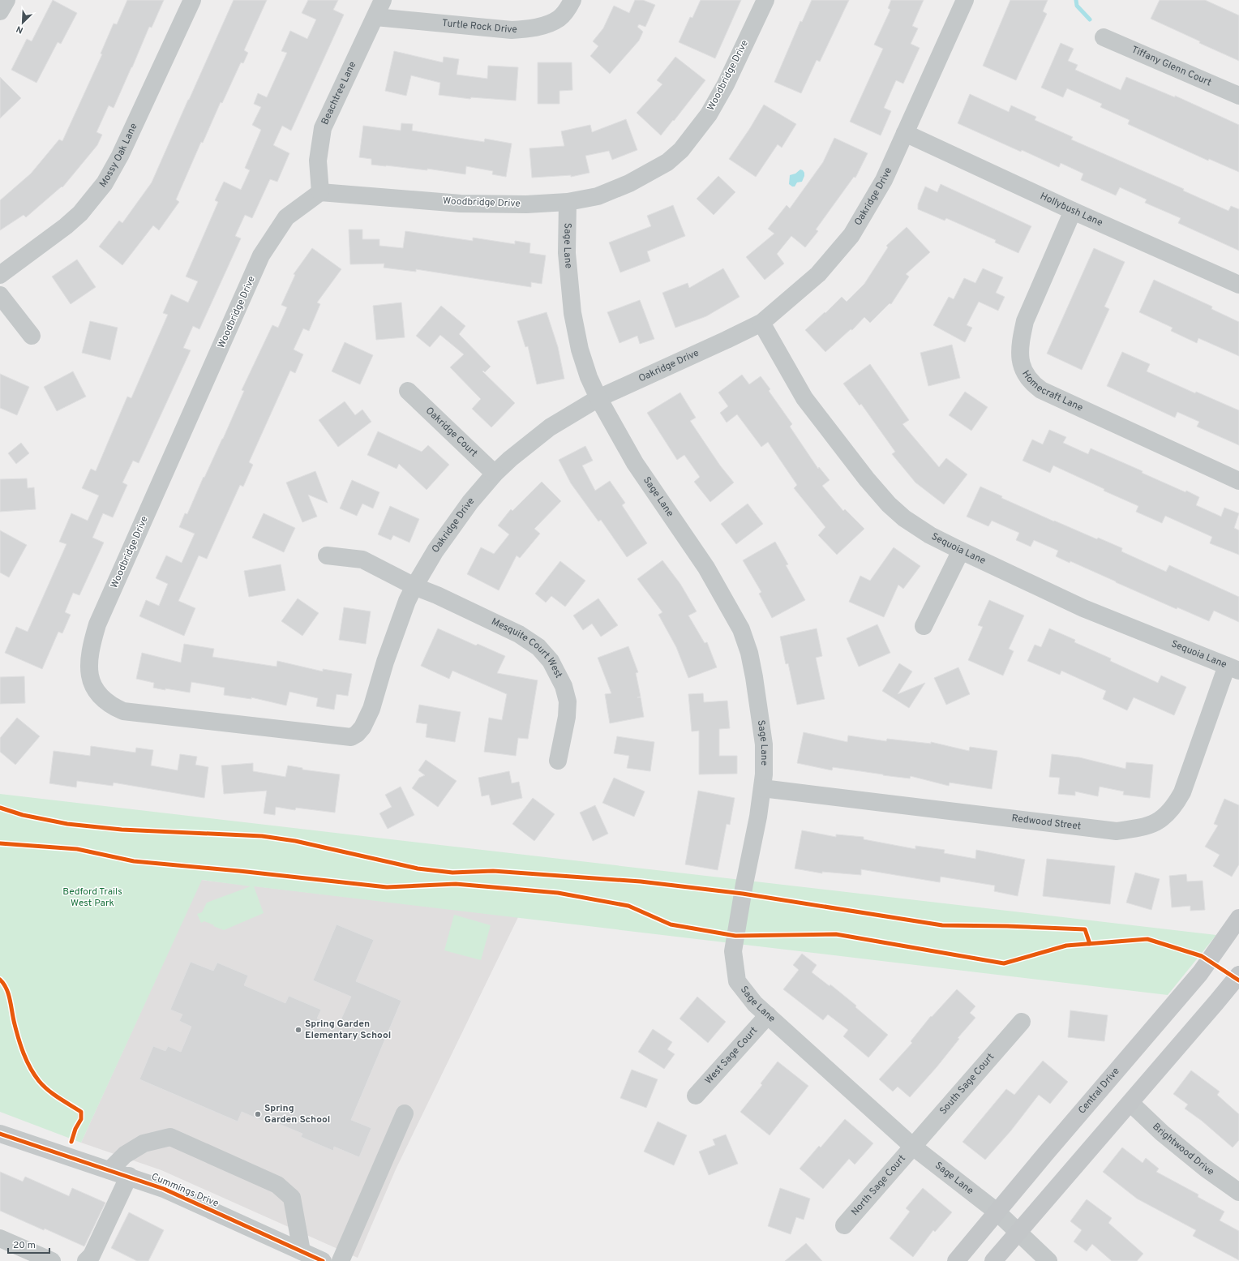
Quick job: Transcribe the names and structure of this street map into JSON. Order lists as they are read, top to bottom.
{
  "streets": {
    "main road": ["Central Drive"],
    "street": [
      "Turtle Rock Drive",
      "Tiffany Glenn Court",
      "Woodbridge Drive",
      "Beachtree Lane",
      "Mossy Oak Lane",
      "Oakridge Drive",
      "Hollybush Lane",
      "Sage Lane",
      "Homecraft Lane",
      "Oakridge Court",
      "Sequoia Lane",
      "Mesquite Court West",
      "Redwood Street",
      "West Sage Court",
      "South Sage Court",
      "Brightwood Drive",
      "North Sage Court",
      "Cummings Drive"
    ]
  },
  "crossings": [
    ["Turtle Rock Drive", "Beachtree Lane"],
    ["Woodbridge Drive", "Beachtree Lane"],
    ["Woodbridge Drive", "Oakridge Drive"],
    ["Woodbridge Drive", "Sage Lane"],
    ["Oakridge Drive", "Hollybush Lane"],
    ["Oakridge Drive", "Sage Lane"],
    ["Oakridge Drive", "Oakridge Court"],
    ["Oakridge Drive", "Sequoia Lane"],
    ["Oakridge Drive", "Mesquite Court West"],
    ["Hollybush Lane", "Homecraft Lane"],
    ["Sage Lane", "Redwood Street"],
    ["Sage Lane", "West Sage Court"],
    ["Sage Lane", "South Sage Court"],
    ["Sage Lane", "Central Drive"],
    ["Sage Lane", "North Sage Court"],
    ["Sequoia Lane", "Redwood Street"],
    ["South Sage Court", "North Sage Court"]
  ],
  "parks": ["Bedford Trails West Park"],
  "places": ["Spring Garden Elementary School", "Spring Garden School"],
  "scale_bar": "20 m",
  "north": "bottom left"
}
